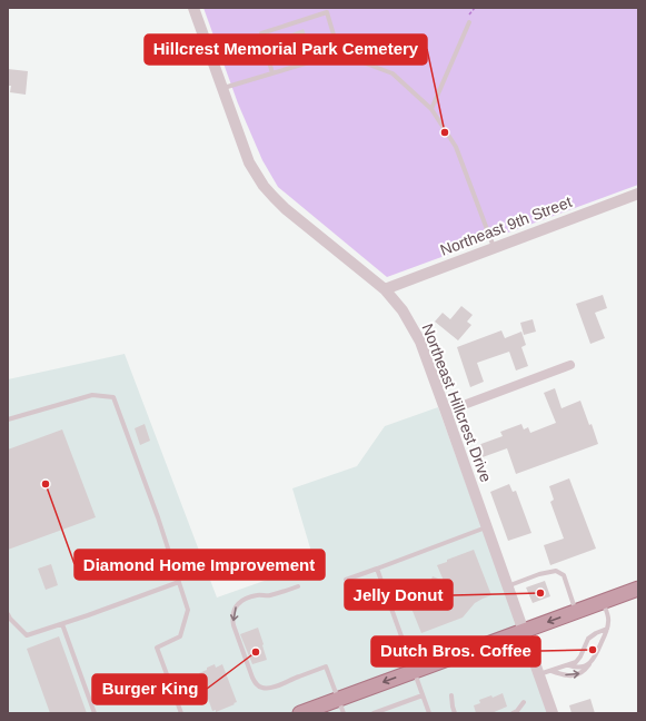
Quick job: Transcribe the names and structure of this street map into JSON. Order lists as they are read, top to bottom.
{
  "streets": {
    "street": ["Northeast 9th Street", "Northeast Hillcrest Drive"]
  },
  "crossings": [
    ["Northeast 9th Street", "Northeast Hillcrest Drive"]
  ],
  "places": [
    "Hillcrest Memorial Park Cemetery",
    "Diamond Home Improvement",
    "Jelly Donut",
    "Dutch Bros. Coffee",
    "Burger King"
  ]
}
